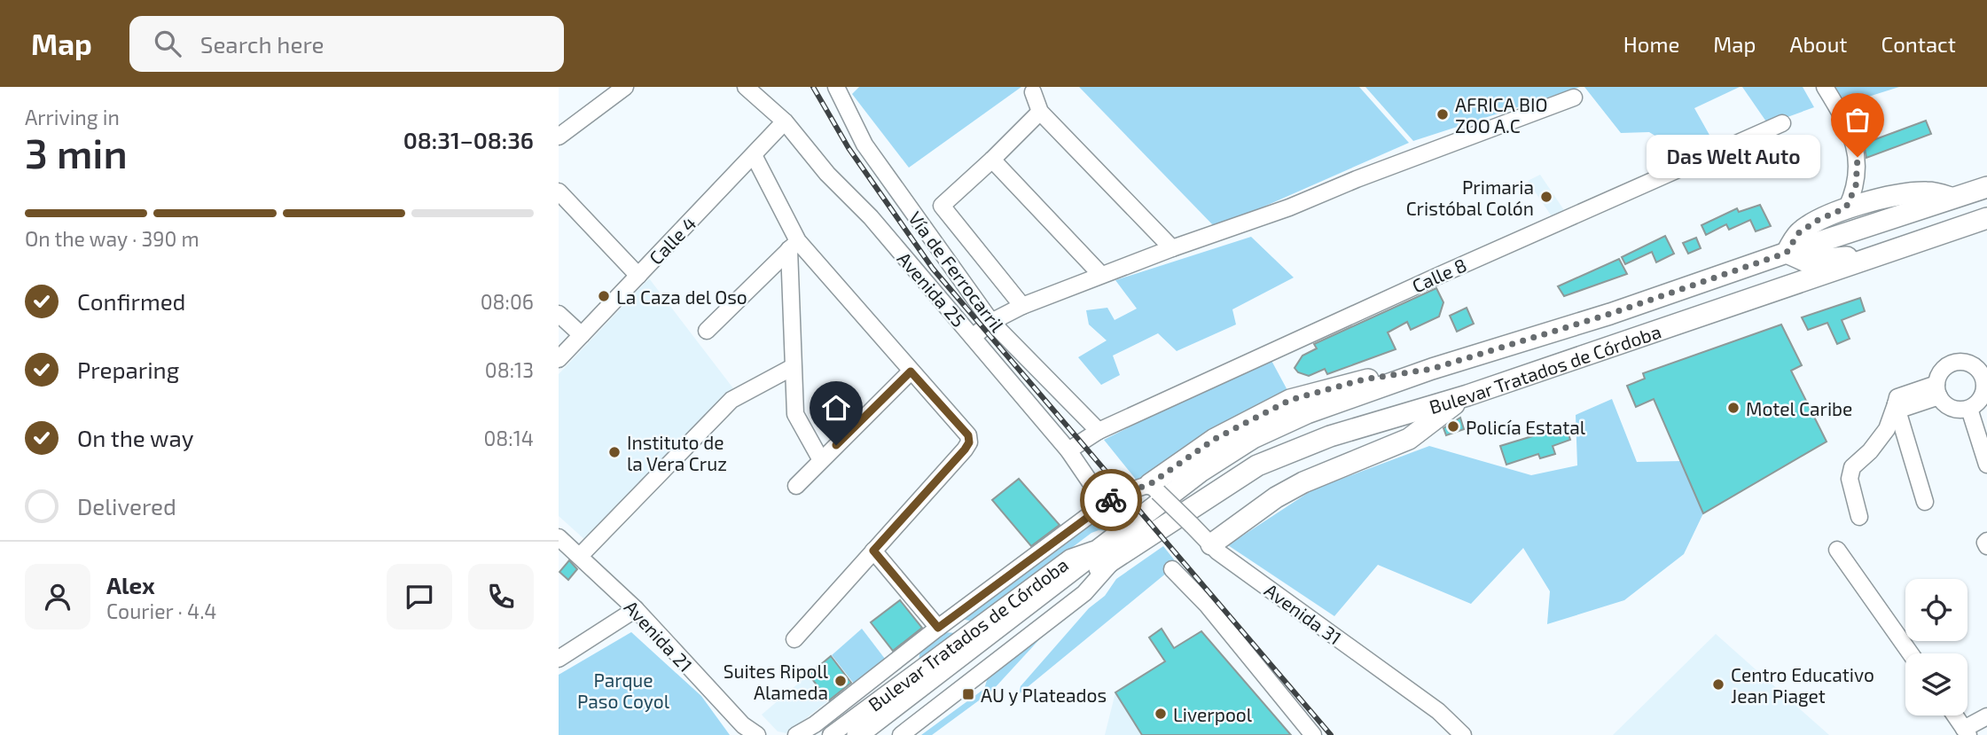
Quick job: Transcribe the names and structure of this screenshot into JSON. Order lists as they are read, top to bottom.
{
  "streets": {
    "main road": ["Bulevar Tratados de Córdoba"],
    "street": [
      "Calle 4",
      "Vía de Ferrocarril",
      "Calle 8",
      "Avenida 25",
      "Avenida 31",
      "Avenida 21"
    ]
  },
  "crossings": [
    ["Calle 4", "Avenida 25"],
    ["Vía de Ferrocarril", "Calle 8"]
  ],
  "parks": ["Parque Paso Coyol"],
  "places": {
    "other": [
      "AFRICA BIO ZOO A.C",
      "Das Welt Auto",
      "Primaria Cristóbal Colón",
      "La Caza del Oso",
      "Motel Caribe",
      "Policía Estatal",
      "Instituto de la Vera Cruz",
      "Suites Ripoll Alameda",
      "Centro Educativo Jean Piaget",
      "Liverpool"
    ],
    "transit": ["AU y Plateados"]
  },
  "page": {
    "header": "Map",
    "search": "Search here",
    "nav": [
      "Home",
      "Map",
      "About",
      "Contact"
    ],
    "heading": ["3 min", "Arriving in", "08:31–08:36"],
    "panel": ["Alex", "Courier · 4.4"],
    "bubble": "Das Welt Auto",
    "bar": "On the way · 390 m",
    "list": [
      ["Confirmed", "08:06"],
      ["Preparing", "08:13"],
      ["On the way", "08:14"],
      "Delivered"
    ]
  }
}
